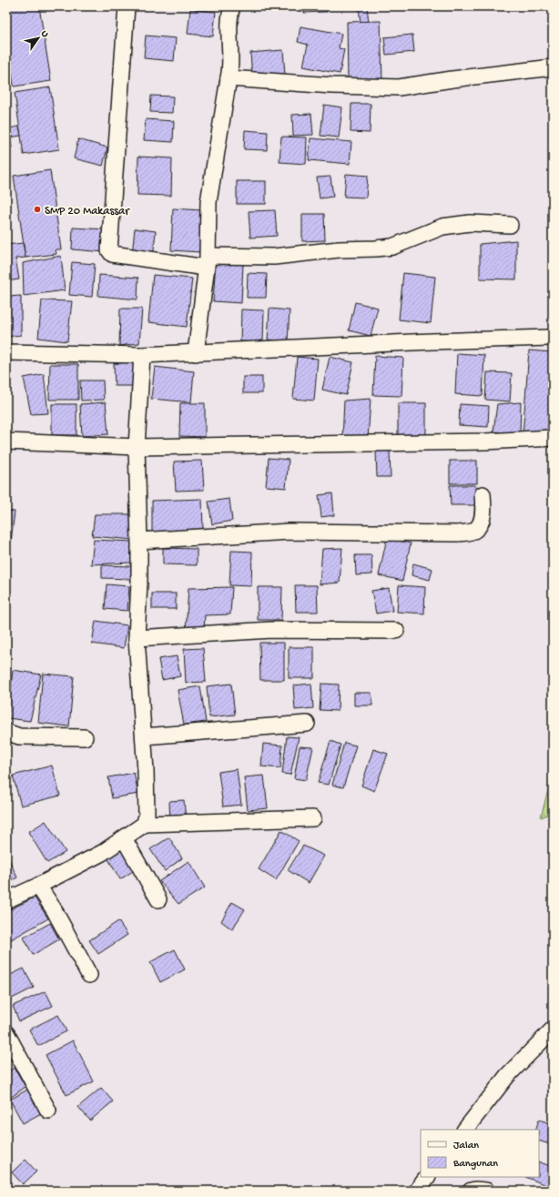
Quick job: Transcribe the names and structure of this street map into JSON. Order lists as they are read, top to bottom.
{
  "places": ["SMP 20 Makassar"],
  "legend": ["Jalan", "Bangunan"],
  "north": "top right"
}
